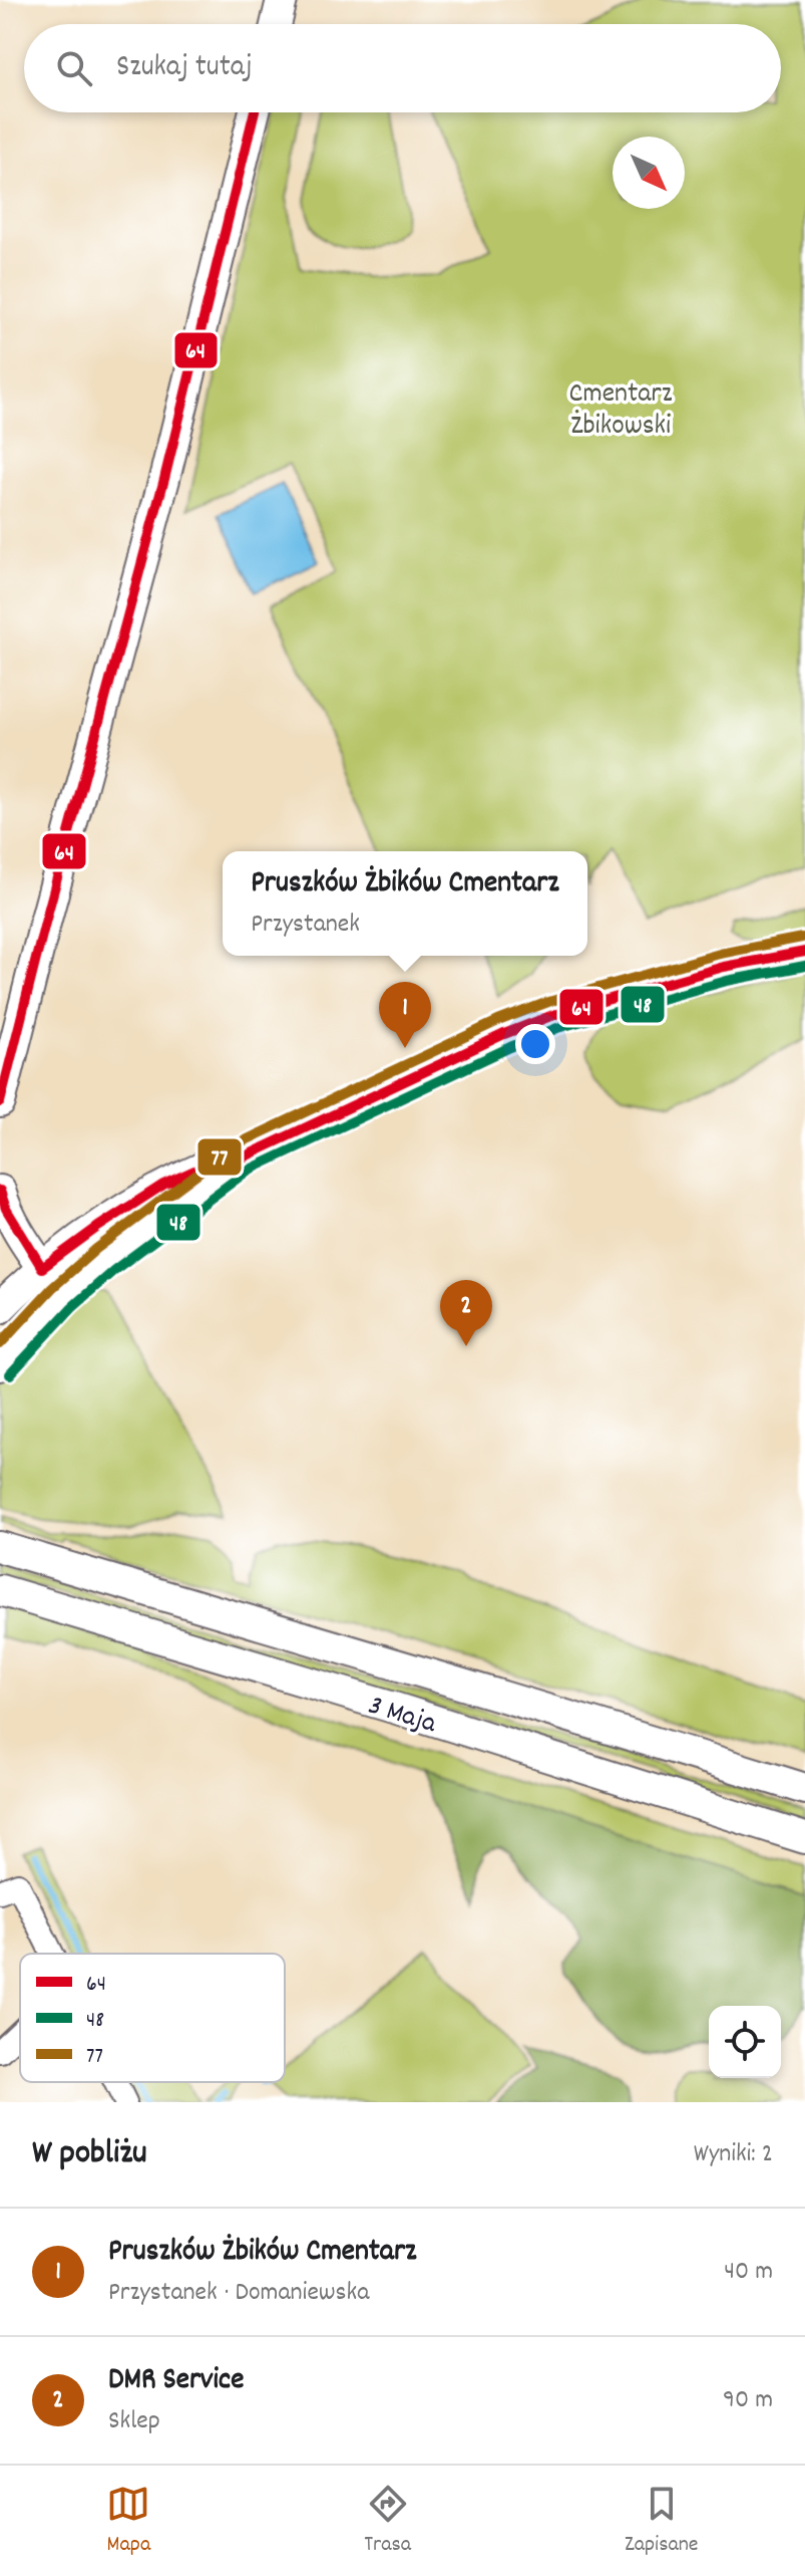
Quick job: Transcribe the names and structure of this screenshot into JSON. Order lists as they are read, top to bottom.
{
  "streets": {
    "main road": ["3 Maja"]
  },
  "parks": ["Cmentarz Żbikowski"],
  "lines": ["transit line 64", "transit line 77", "transit line 48"],
  "legend": ["64", "48", "77"],
  "north": "bottom right",
  "page": {
    "search": "Szukaj tutaj",
    "popup": ["Pruszków Żbików Cmentarz", "Przystanek"],
    "pins": ["1", "2"],
    "heading": ["W pobliżu", "Wyniki: 2"],
    "list": [
      {
        "mark": "1",
        "name": "Pruszków Żbików Cmentarz",
        "note": "Przystanek · Domaniewska",
        "value": "40 m"
      },
      {
        "mark": "2",
        "name": "DMR Service",
        "note": "Sklep",
        "value": "90 m"
      }
    ],
    "nav": ["Mapa", "Trasa", "Zapisane"]
  }
}
